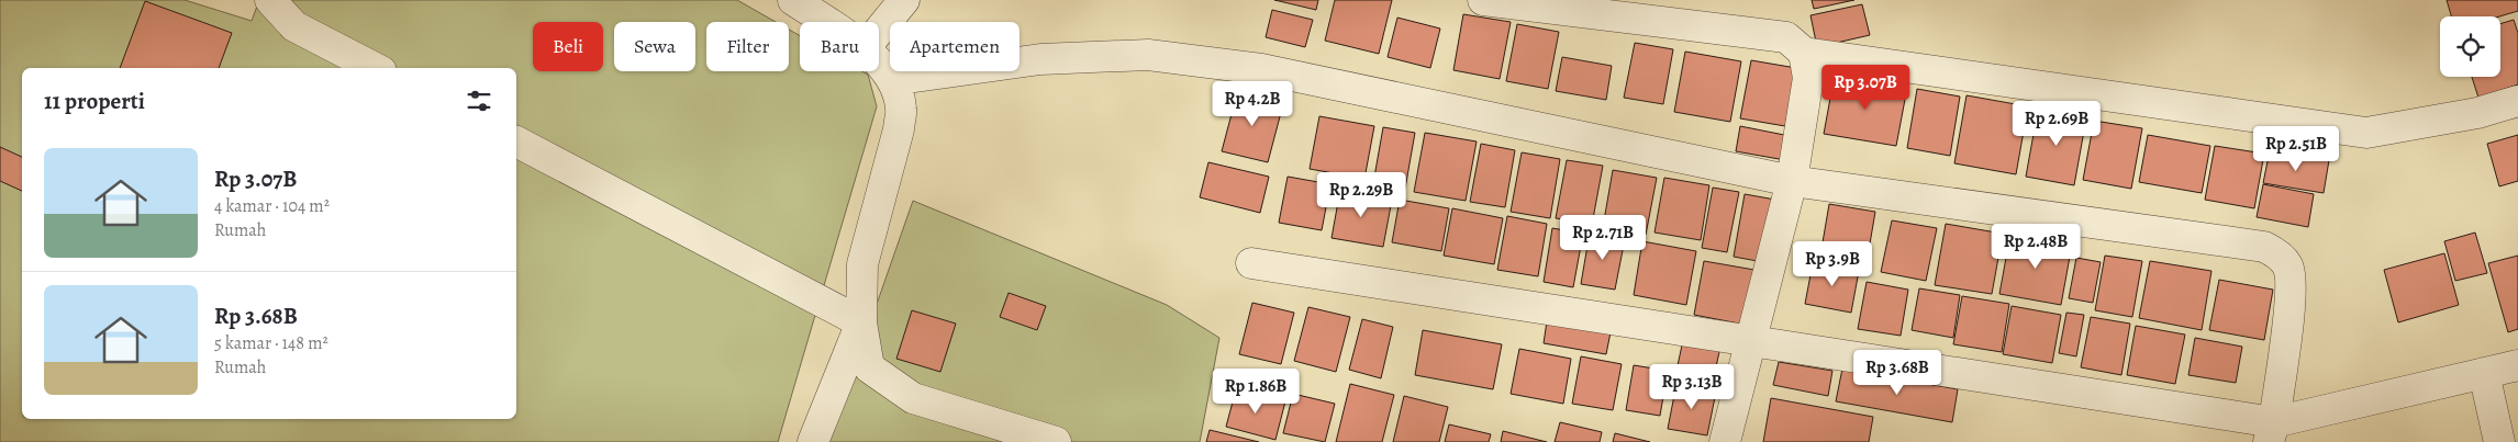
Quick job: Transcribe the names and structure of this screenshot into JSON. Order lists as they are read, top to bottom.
{
  "page": {
    "chip": [
      "Beli",
      "Sewa",
      "Filter",
      "Baru",
      "Apartemen"
    ],
    "price": [
      "Rp 3.07B",
      "Rp 4.2B",
      "Rp 2.69B",
      "Rp 2.51B",
      "Rp 2.29B",
      "Rp 2.71B",
      "Rp 2.48B",
      "Rp 3.9B",
      "Rp 3.68B",
      "Rp 3.13B",
      "Rp 1.86B"
    ],
    "heading": "11 properti",
    "list": [
      {
        "name": "Rp 3.07B",
        "note": "4 kamar · 104 m² · Rumah"
      },
      {
        "name": "Rp 3.68B",
        "note": "5 kamar · 148 m² · Rumah"
      }
    ]
  }
}
